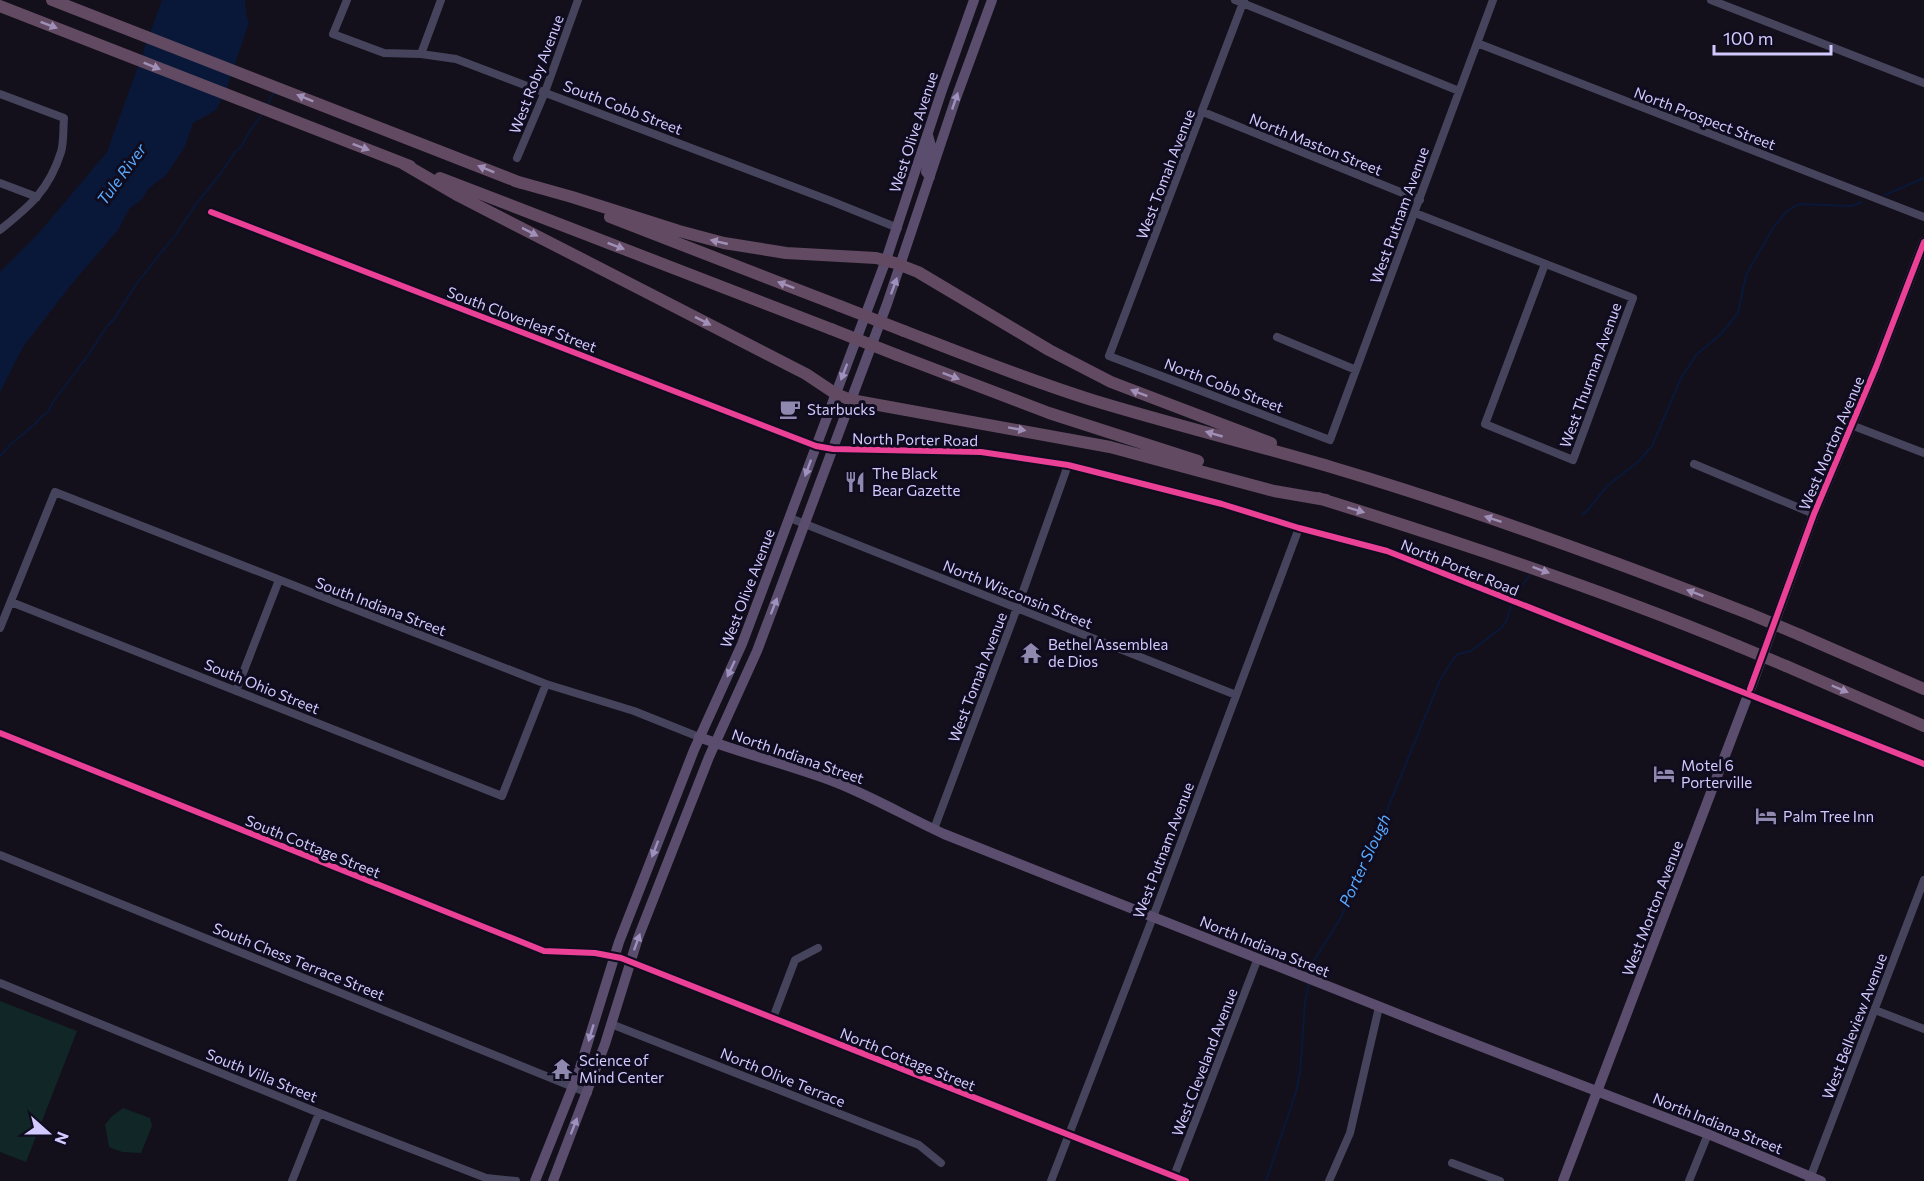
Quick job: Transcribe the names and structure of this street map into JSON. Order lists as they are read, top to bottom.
{
  "streets": {
    "main road": ["West Olive Avenue", "West Morton Avenue", "North Indiana Street"],
    "street": [
      "West Roby Avenue",
      "South Cobb Street",
      "North Prospect Street",
      "North Maston Street",
      "West Tomah Avenue",
      "West Putnam Avenue",
      "South Cloverleaf Street",
      "West Thurman Avenue",
      "North Cobb Street",
      "North Porter Road",
      "North Wisconsin Street",
      "South Indiana Street",
      "South Ohio Street",
      "South Cottage Street",
      "South Chess Terrace Street",
      "West Belleview Avenue",
      "North Cottage Street",
      "West Cleveland Avenue",
      "South Villa Street",
      "North Olive Terrace"
    ]
  },
  "crossings": [
    ["West Roby Avenue", "South Cobb Street"],
    ["South Cobb Street", "West Olive Avenue"],
    ["North Prospect Street", "West Putnam Avenue"],
    ["West Olive Avenue", "South Cloverleaf Street"],
    ["West Olive Avenue", "North Porter Road"],
    ["West Olive Avenue", "North Wisconsin Street"],
    ["West Olive Avenue", "South Indiana Street"],
    ["West Olive Avenue", "North Indiana Street"],
    ["West Olive Avenue", "South Cottage Street"],
    ["West Olive Avenue", "South Chess Terrace Street"],
    ["West Olive Avenue", "North Cottage Street"],
    ["West Olive Avenue", "North Olive Terrace"],
    ["North Maston Street", "West Tomah Avenue"],
    ["North Maston Street", "West Putnam Avenue"],
    ["West Tomah Avenue", "North Cobb Street"],
    ["West Tomah Avenue", "North Porter Road"],
    ["West Tomah Avenue", "North Wisconsin Street"],
    ["West Tomah Avenue", "North Indiana Street"],
    ["West Putnam Avenue", "North Cobb Street"],
    ["West Putnam Avenue", "North Porter Road"],
    ["West Putnam Avenue", "North Wisconsin Street"],
    ["West Putnam Avenue", "North Indiana Street"],
    ["West Putnam Avenue", "North Cottage Street"],
    ["South Cloverleaf Street", "North Porter Road"],
    ["North Porter Road", "West Morton Avenue"],
    ["West Morton Avenue", "North Indiana Street"],
    ["South Indiana Street", "South Ohio Street"],
    ["South Indiana Street", "North Indiana Street"],
    ["North Indiana Street", "West Belleview Avenue"],
    ["North Indiana Street", "West Cleveland Avenue"],
    ["South Cottage Street", "North Cottage Street"],
    ["North Cottage Street", "West Cleveland Avenue"]
  ],
  "water": ["Tule River", "Porter Slough"],
  "places": {
    "cafe": ["Starbucks"],
    "restaurant": ["The Black Bear Gazette"],
    "temple": ["Bethel Assemblea de Dios", "Science of Mind Center"],
    "hotel": ["Motel 6 Porterville", "Palm Tree Inn"]
  },
  "scale_bar": "100 m",
  "north": "right"
}
